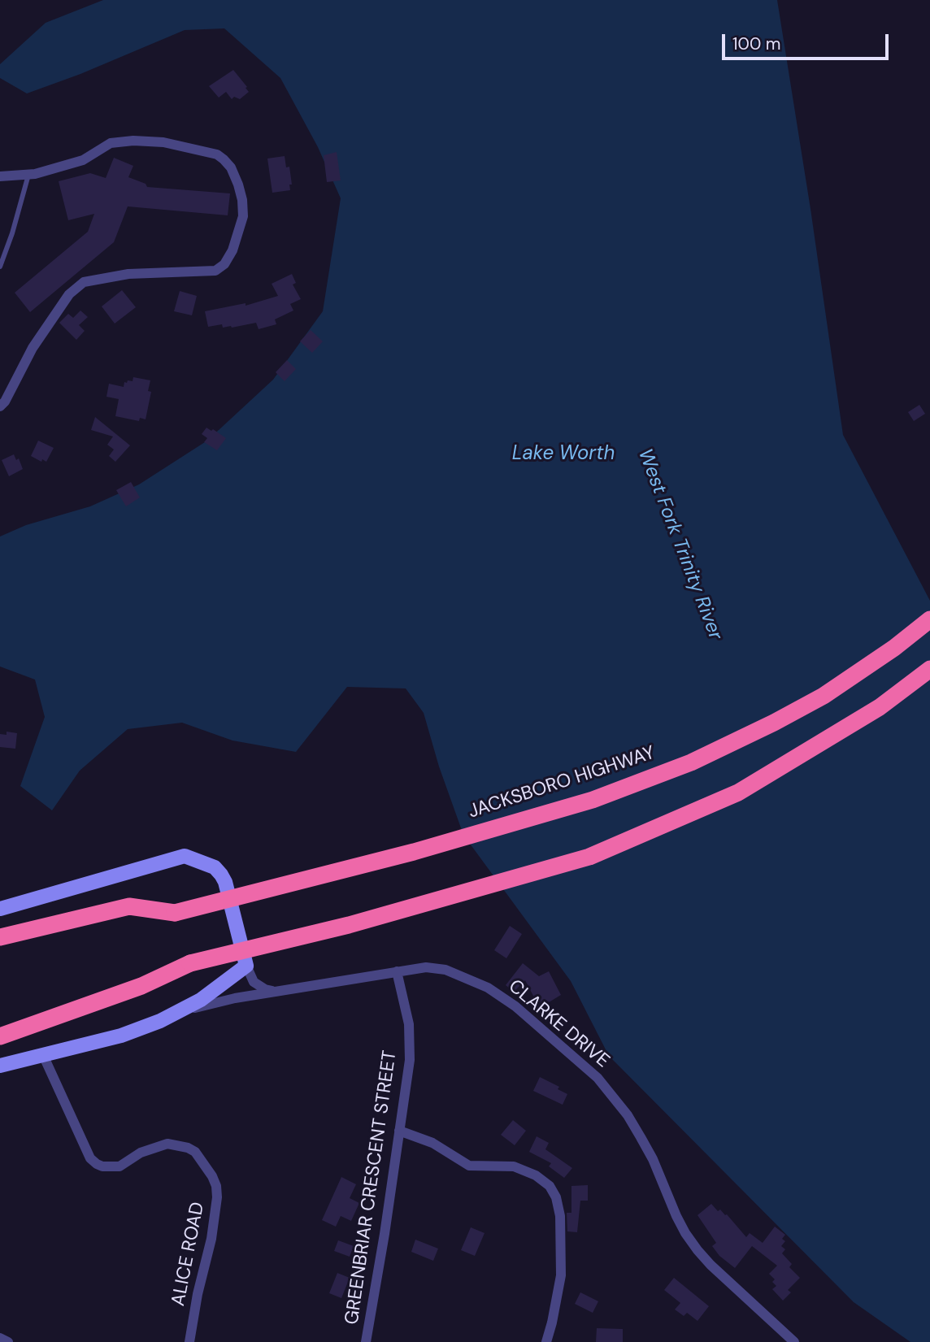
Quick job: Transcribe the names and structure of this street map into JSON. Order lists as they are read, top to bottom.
{
  "streets": {
    "highway": ["JACKSBORO HIGHWAY"],
    "street": ["CLARKE DRIVE", "GREENBRIAR CRESCENT STREET", "ALICE ROAD"]
  },
  "crossings": [
    ["CLARKE DRIVE", "GREENBRIAR CRESCENT STREET"]
  ],
  "water": ["Lake Worth", "West Fork Trinity River"],
  "scale_bar": "100 m"
}
